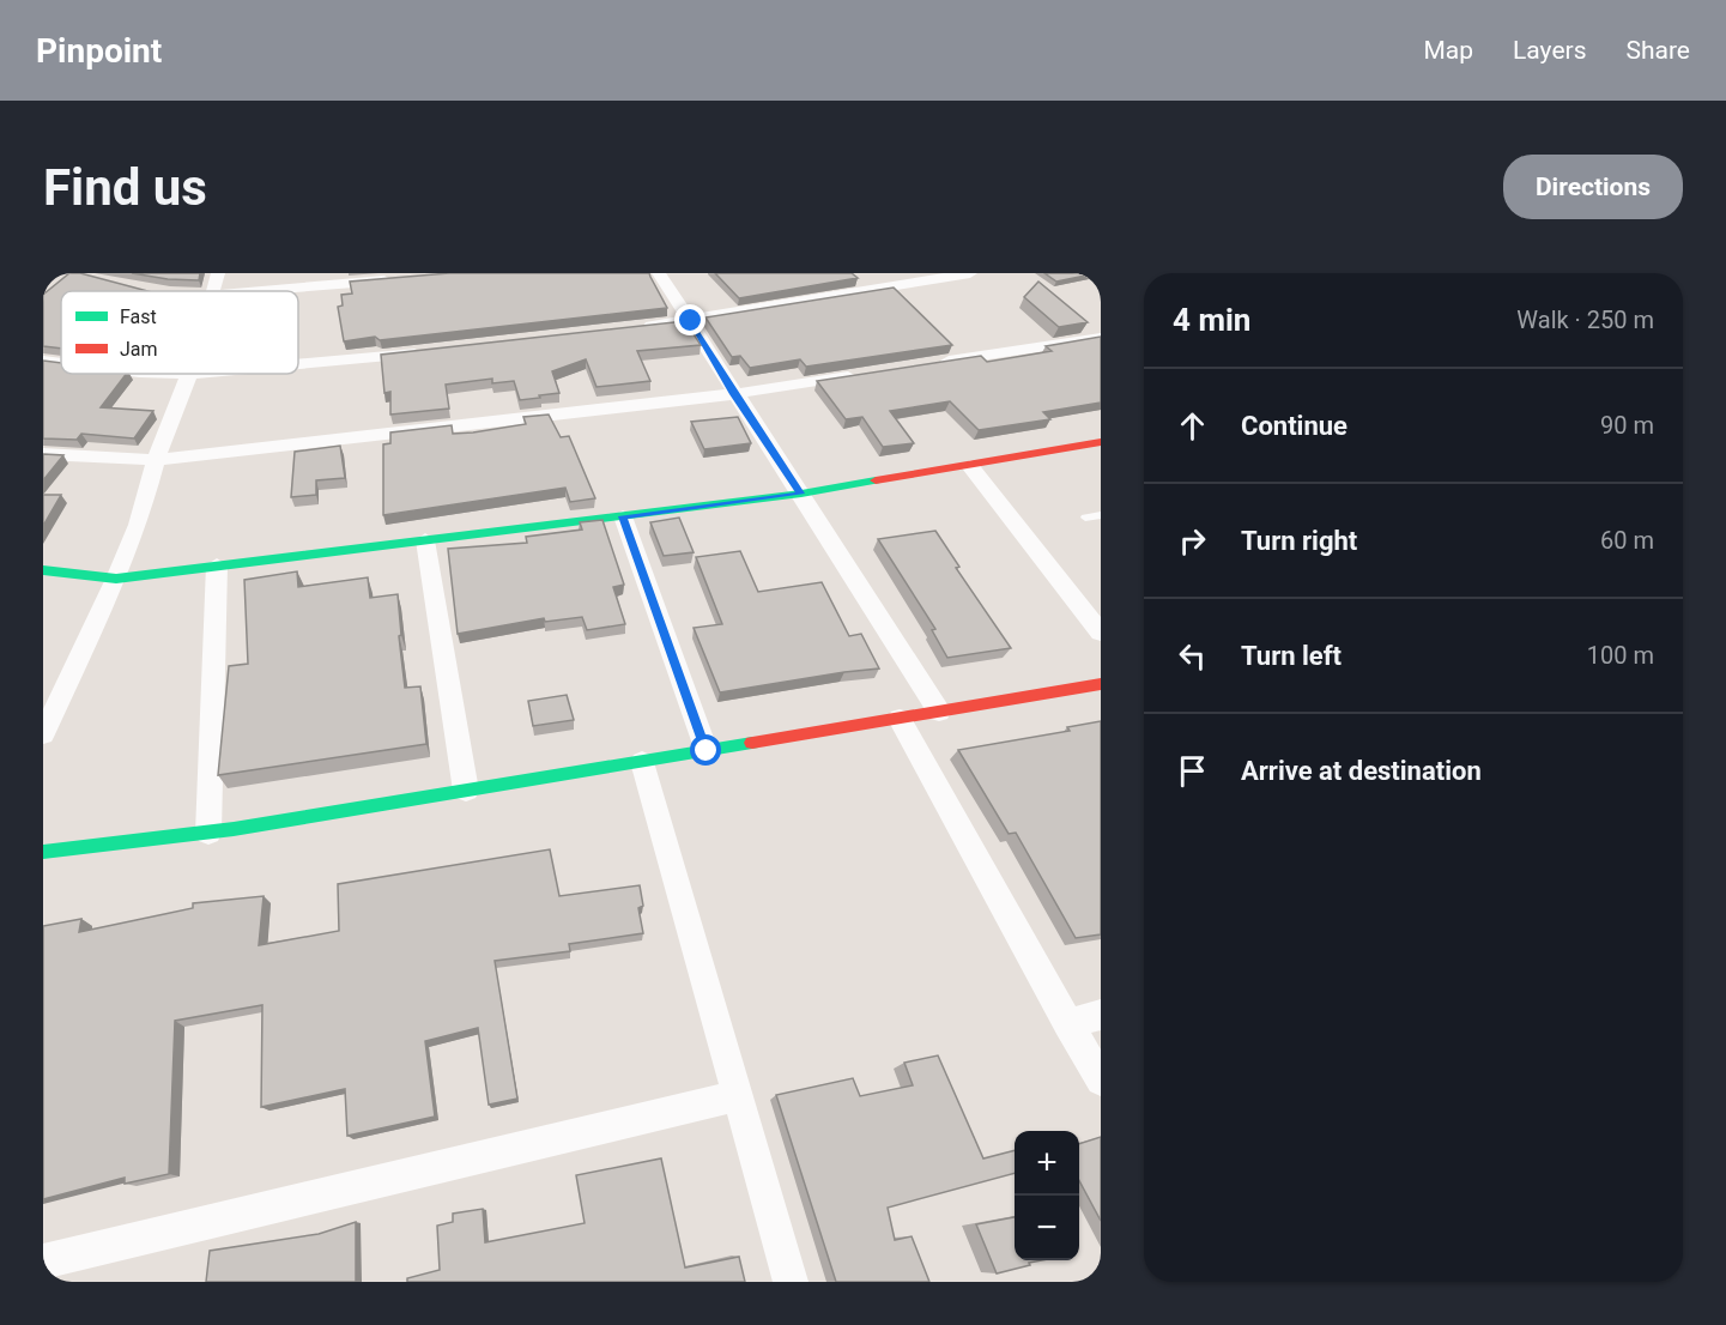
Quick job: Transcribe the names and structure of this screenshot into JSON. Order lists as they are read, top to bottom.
{
  "legend": ["Fast", "Jam"],
  "page": {
    "header": "Pinpoint",
    "nav": ["Map", "Layers", "Share"],
    "buttons": "Directions",
    "title": "Find us",
    "heading": ["4 min", "Walk · 250 m"],
    "list": [
      ["Continue", "90 m"],
      ["Turn right", "60 m"],
      ["Turn left", "100 m"],
      "Arrive at destination"
    ],
    "map_buttons": ["+", "−"]
  }
}
